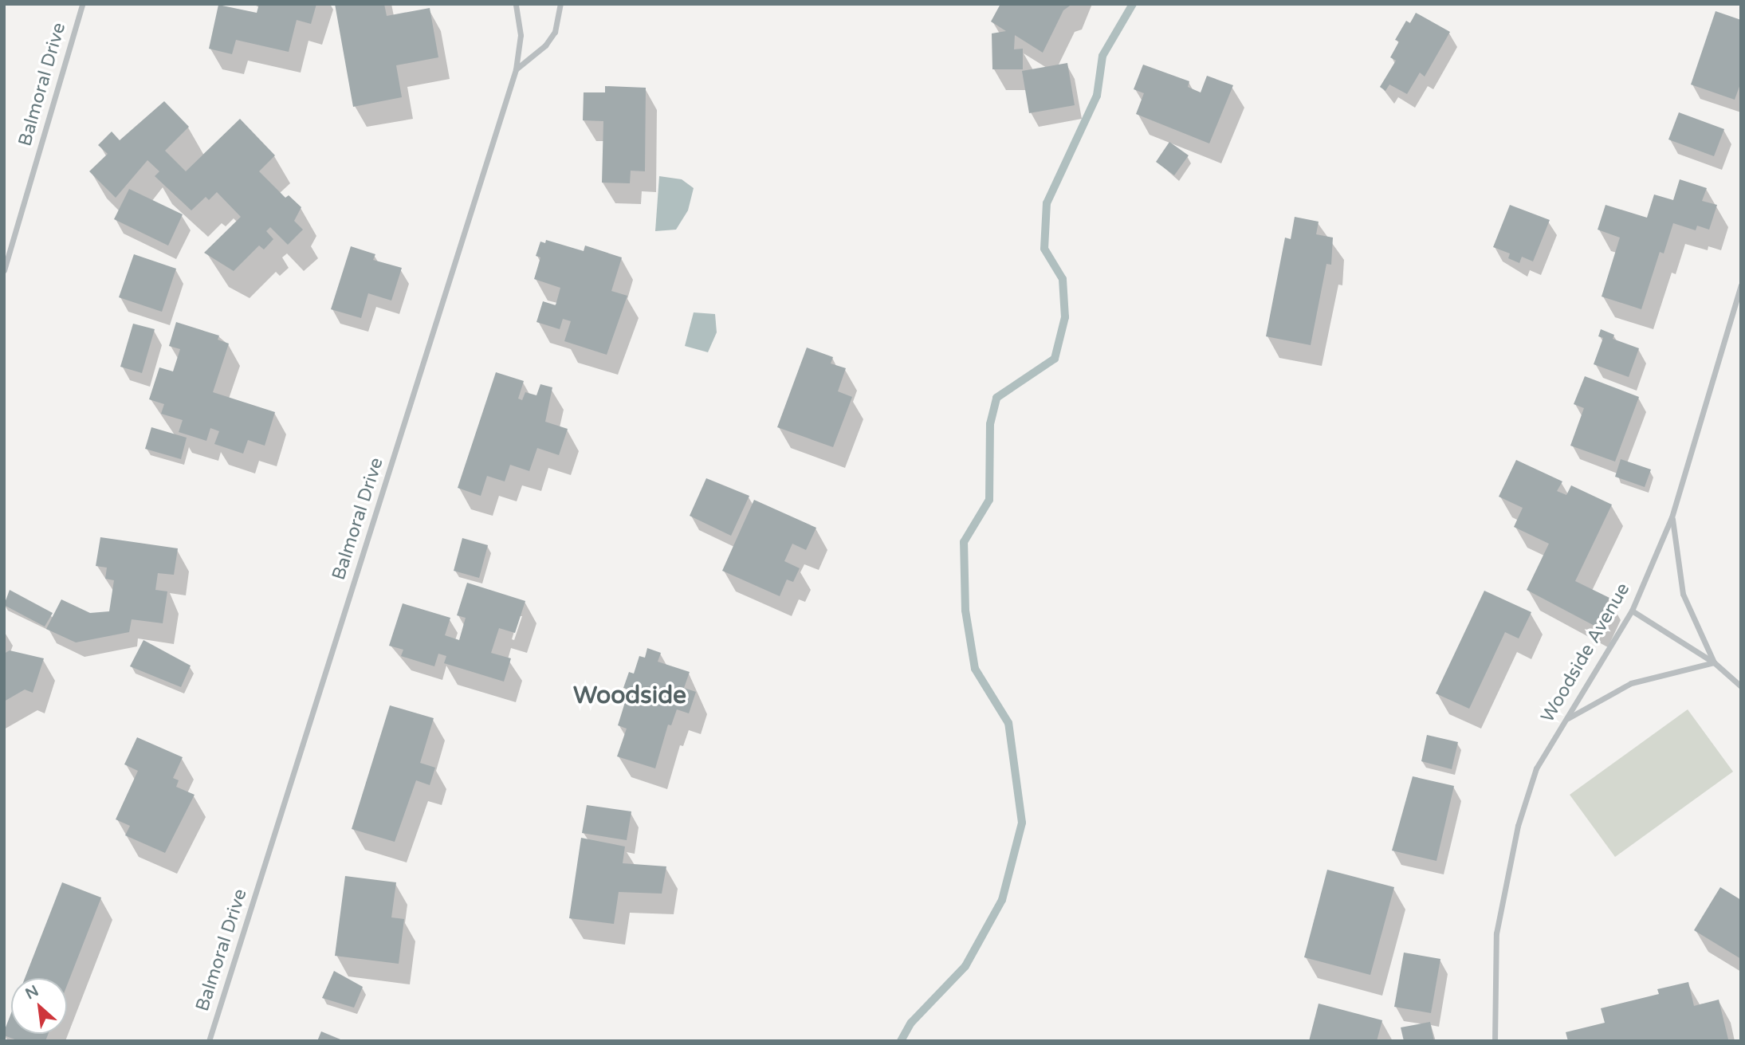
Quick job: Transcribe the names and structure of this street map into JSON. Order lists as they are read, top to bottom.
{
  "streets": {
    "street": ["Balmoral Drive", "Woodside Avenue"]
  },
  "districts": ["Woodside"],
  "north": "top left"
}
